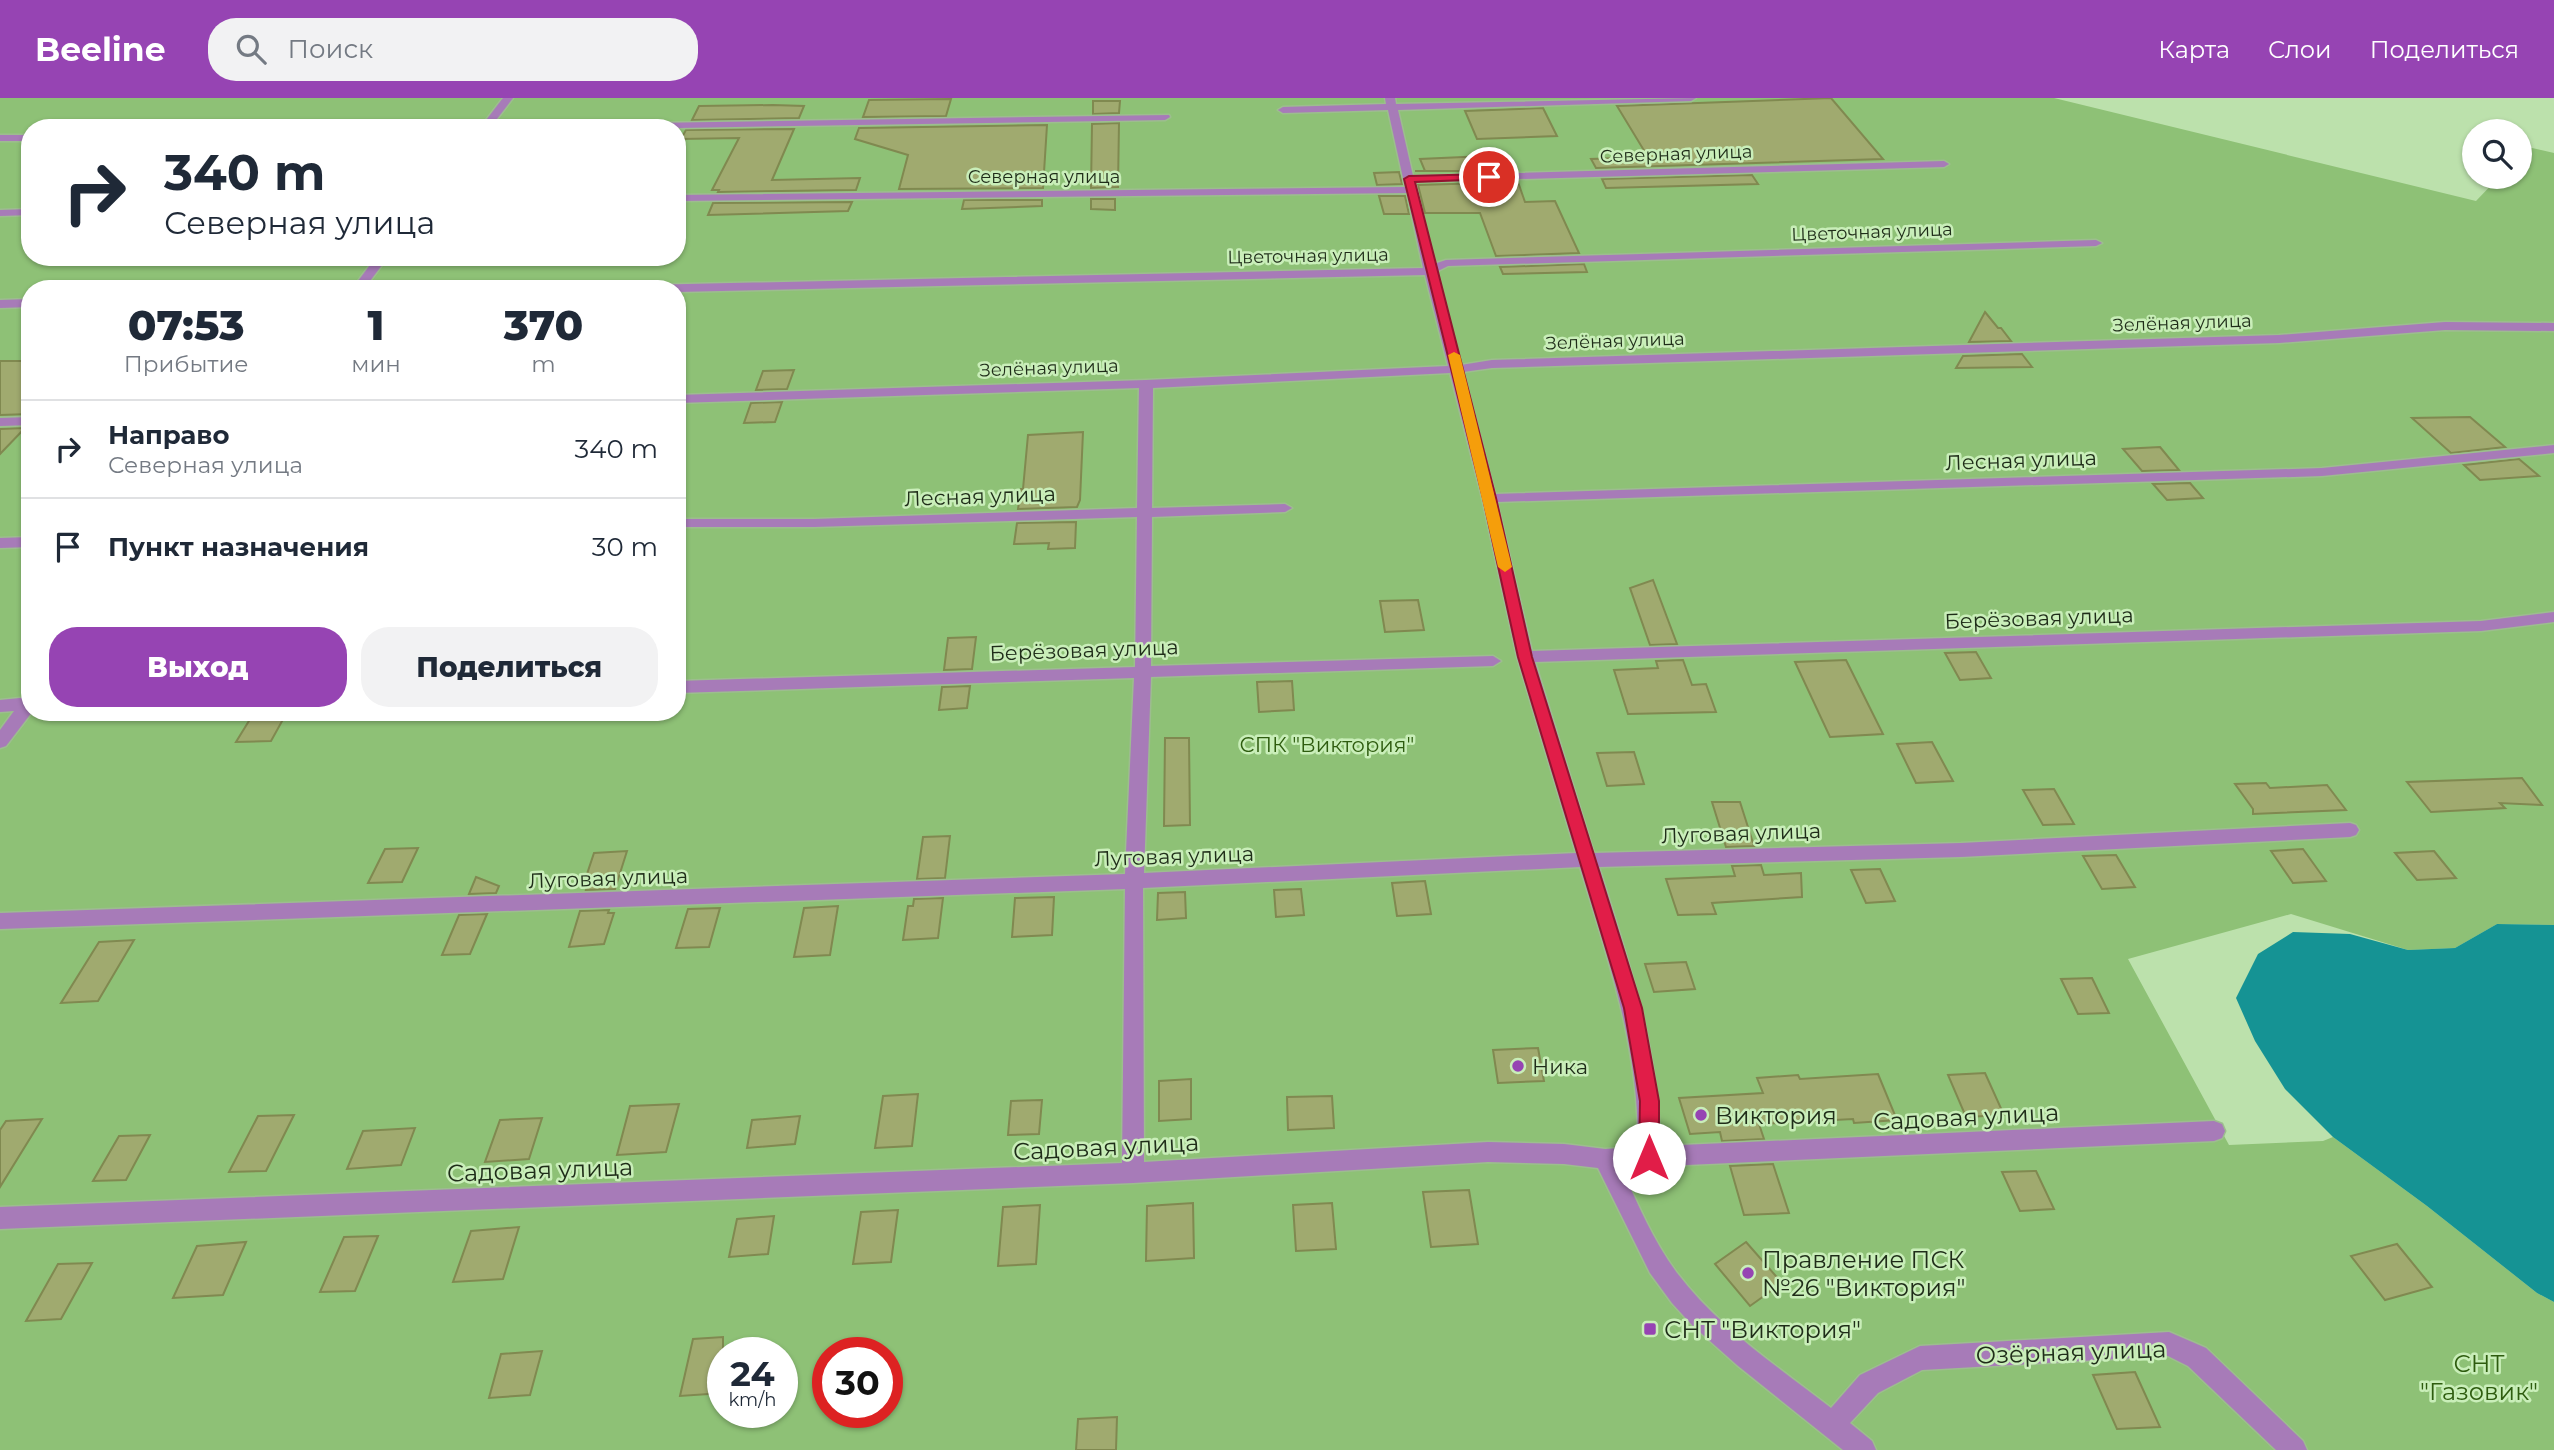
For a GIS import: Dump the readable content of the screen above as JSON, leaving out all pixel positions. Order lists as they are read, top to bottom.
{
  "streets": {
    "street": [
      "Северная улица",
      "Цветочная улица",
      "Зелёная улица",
      "Лесная улица",
      "Берёзовая улица",
      "Луговая улица",
      "Садовая улица",
      "Озёрная улица"
    ]
  },
  "parks": ["СПК \"Виктория\"", "СНТ \"Газовик\""],
  "places": {
    "other": ["Ника", "Виктория", "Правление ПСК №26 \"Виктория\""],
    "transit": ["СНТ \"Виктория\""]
  },
  "page": {
    "header": "Beeline",
    "search": "Поиск",
    "nav": ["Карта", "Слои", "Поделиться"],
    "turn": ["340 m", "Северная улица"],
    "eta": [
      "07:53",
      "Прибытие",
      "1",
      "мин",
      "370",
      "m"
    ],
    "list": [
      {
        "name": "Направо",
        "note": "Северная улица",
        "value": "340 m"
      },
      {
        "name": "Пункт назначения",
        "value": "30 m"
      }
    ],
    "buttons": ["Выход", "Поделиться"],
    "speed": "24 km/h",
    "limit": "30"
  }
}
